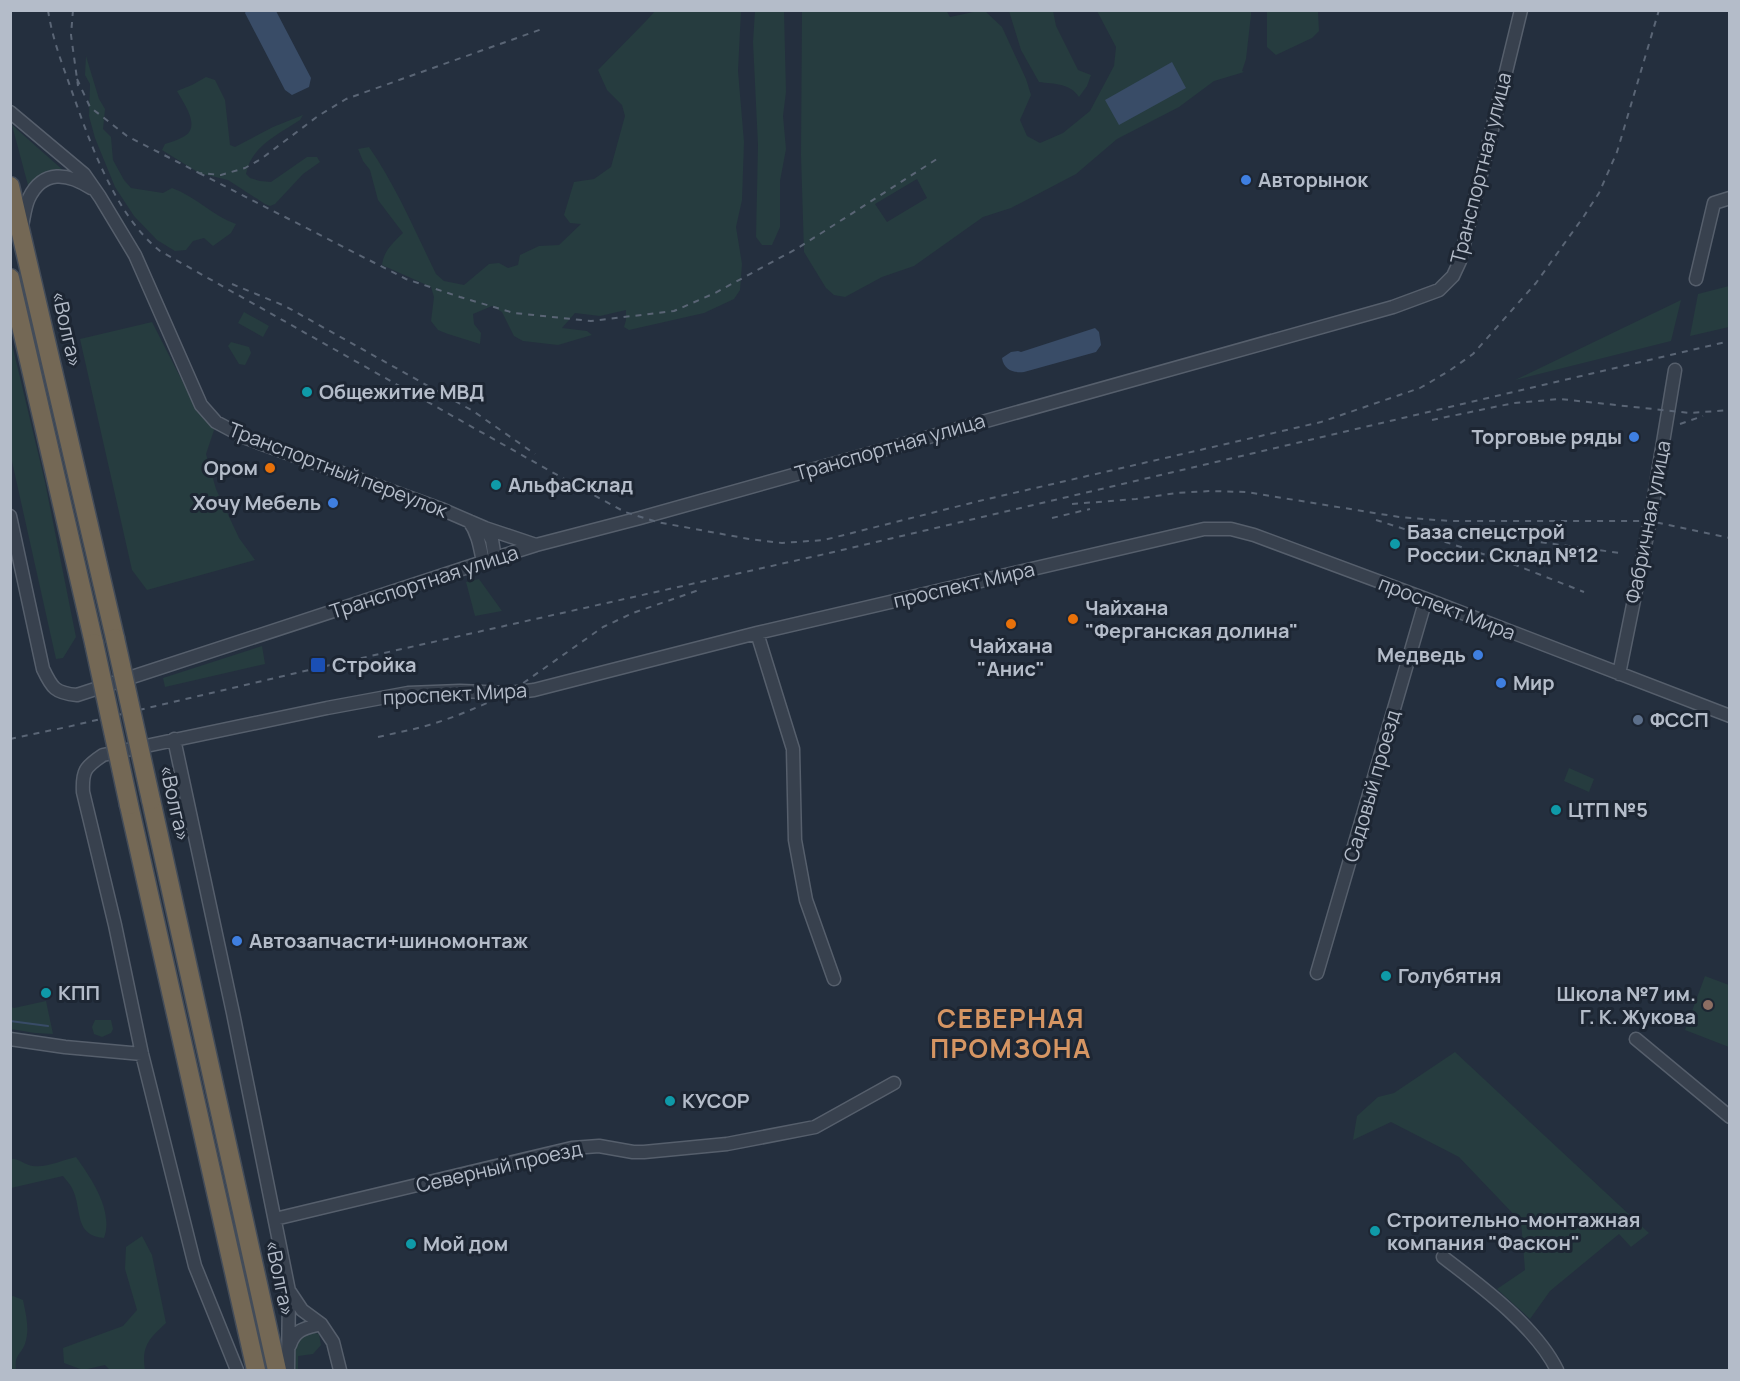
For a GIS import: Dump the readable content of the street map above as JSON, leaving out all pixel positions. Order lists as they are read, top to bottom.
{
  "streets": {
    "highway": ["«Волга»"],
    "street": [
      "Транспортная улица",
      "Транспортный переулок",
      "Фабричная улица",
      "проспект Мира",
      "Садовый проезд",
      "Северный проезд"
    ]
  },
  "crossings": [
    ["Транспортная улица", "Транспортный переулок"],
    ["Фабричная улица", "проспект Мира"],
    ["проспект Мира", "Садовый проезд"]
  ],
  "districts": ["СЕВЕРНАЯ ПРОМЗОНА"],
  "places": {
    "other": [
      "Авторынок",
      "Общежитие МВД",
      "Торговые ряды",
      "Ором",
      "АльфаСклад",
      "Хочу Мебель",
      "База спецстрой России. Склад №12",
      "Чайхана \"Ферганская долина\"",
      "Чайхана \"Анис\"",
      "Медведь",
      "Мир",
      "ФССП",
      "ЦТП №5",
      "Автозапчасти+шиномонтаж",
      "Голубятня",
      "КПП",
      "Школа №7 им. Г. К. Жукова",
      "КУСОР",
      "Строительно-монтажная компания \"Фаскон\"",
      "Мой дом"
    ],
    "transit": ["Стройка"]
  }
}
